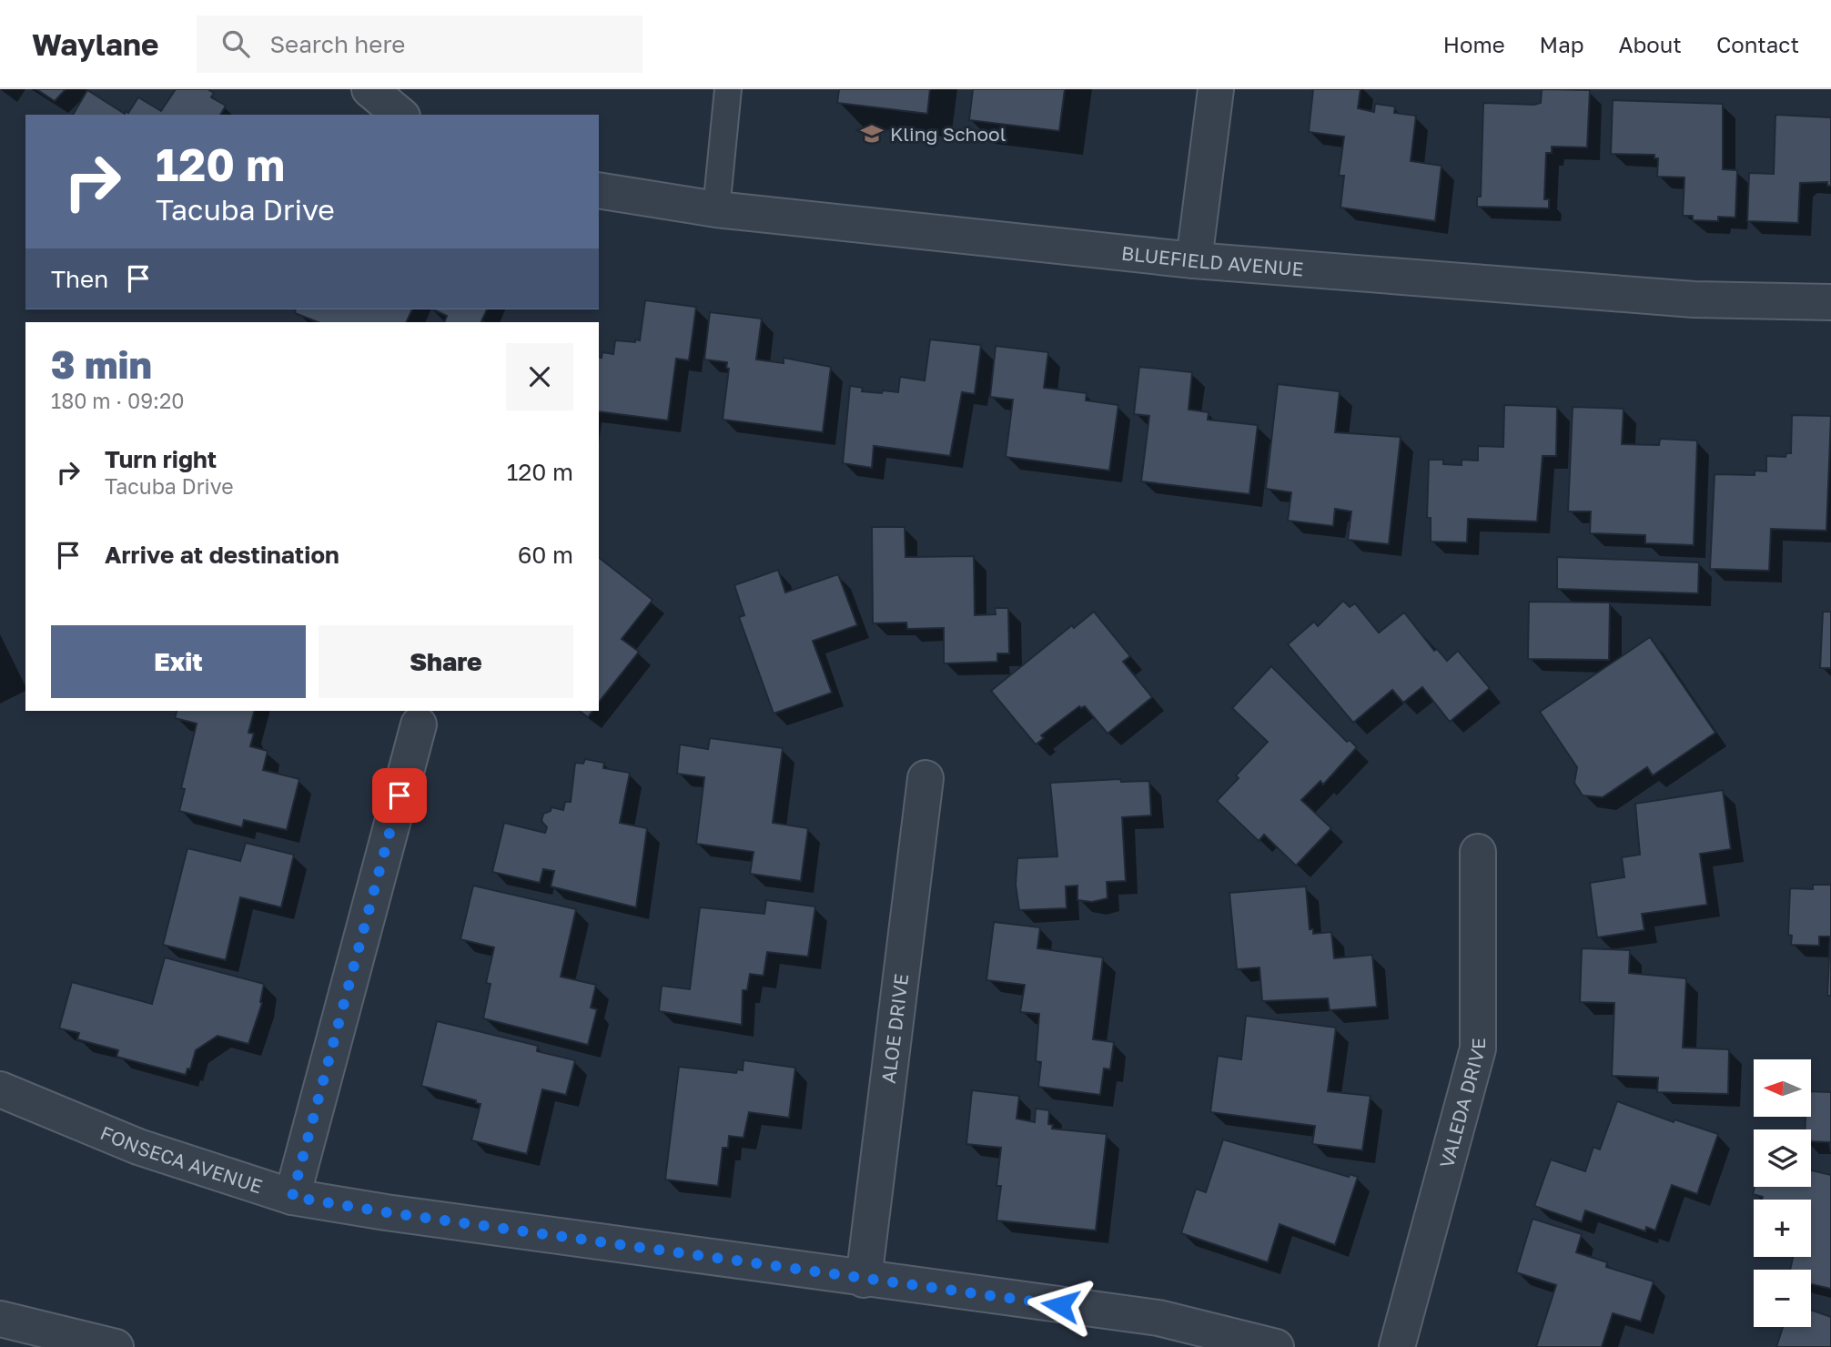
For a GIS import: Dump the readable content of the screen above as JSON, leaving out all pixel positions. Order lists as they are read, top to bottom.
{
  "streets": {
    "street": [
      "BLUEFIELD AVENUE",
      "ALOE DRIVE",
      "VALEDA DRIVE",
      "FONSECA AVENUE"
    ]
  },
  "crossings": [
    ["ALOE DRIVE", "FONSECA AVENUE"]
  ],
  "places": {
    "school or university": ["Kling School"]
  },
  "north": "left",
  "page": {
    "header": "Waylane",
    "search": "Search here",
    "nav": [
      "Home",
      "Map",
      "About",
      "Contact"
    ],
    "turn": ["120 m", "Tacuba Drive"],
    "then": "Then",
    "heading": ["3 min", "180 m · 09:20"],
    "list": [
      {
        "name": "Turn right",
        "note": "Tacuba Drive",
        "value": "120 m"
      },
      {
        "name": "Arrive at destination",
        "value": "60 m"
      }
    ],
    "buttons": ["Exit", "Share"],
    "map_buttons": ["+", "−"]
  }
}
